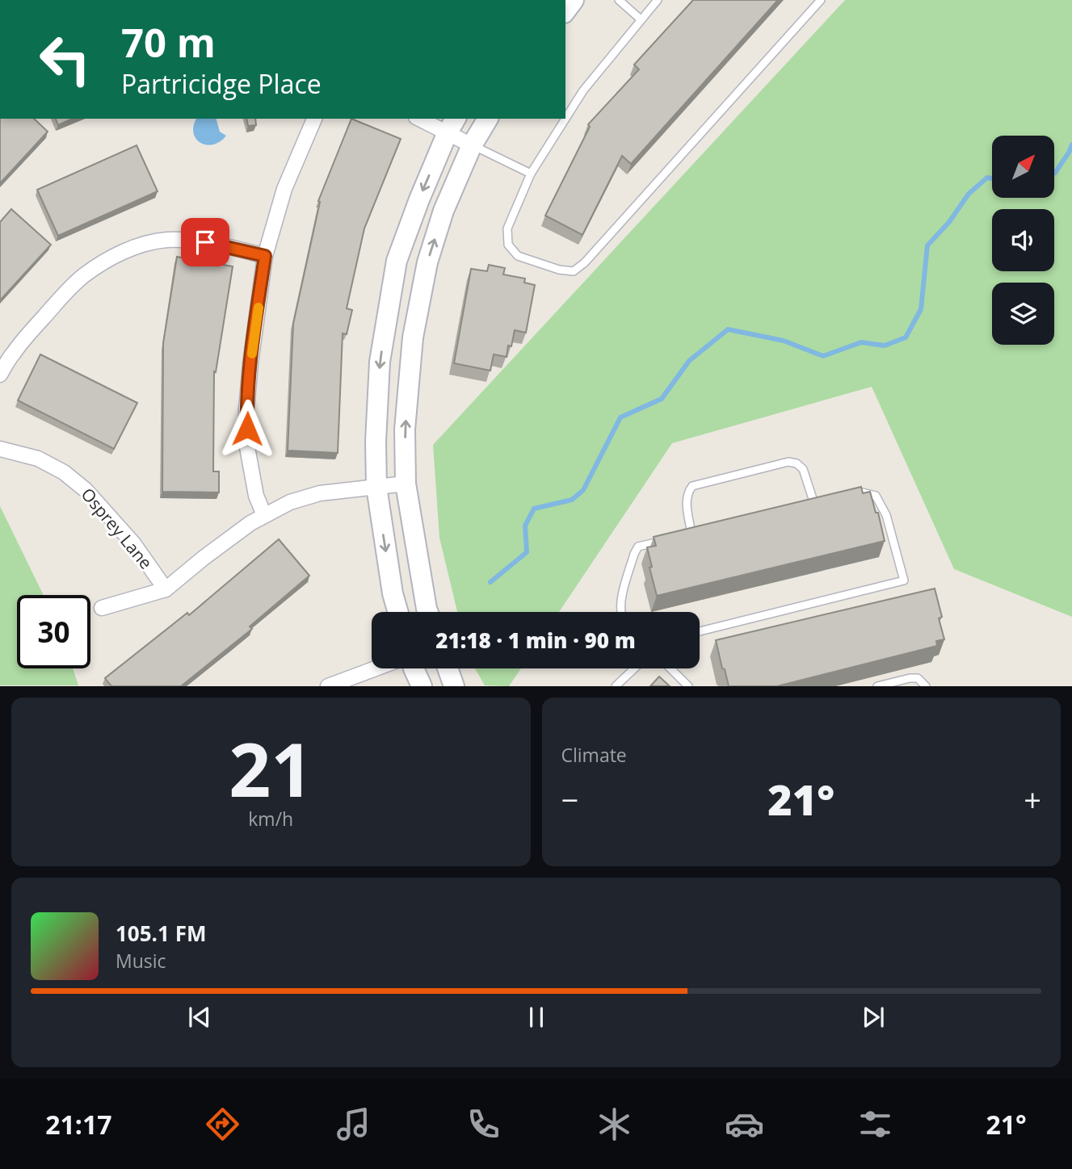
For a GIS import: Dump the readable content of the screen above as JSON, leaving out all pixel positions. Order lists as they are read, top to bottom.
{
  "streets": {
    "street": ["Osprey Lane"]
  },
  "north": "top right",
  "page": {
    "turn": ["70 m", "Partricidge Place"],
    "limit": "30",
    "trip": "21:18 · 1 min · 90 m",
    "tile": [
      ["21", "km/h"],
      "Climate"
    ],
    "heat": ["−", "21°", "+"],
    "song": ["105.1 FM", "Music"],
    "tabs": ["21:17", "21°"]
  }
}
